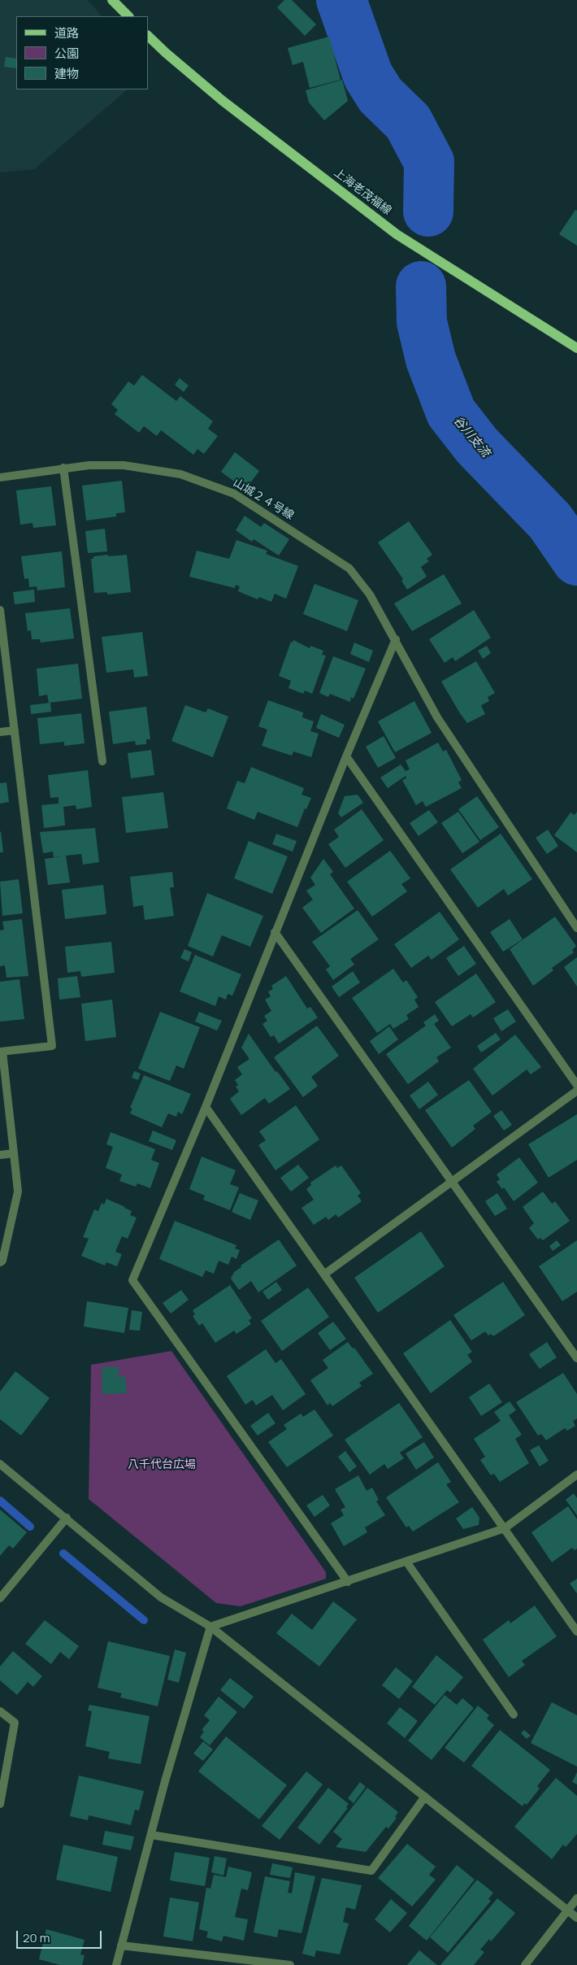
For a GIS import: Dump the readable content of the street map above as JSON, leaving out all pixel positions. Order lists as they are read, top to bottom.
{
  "streets": {
    "main road": ["上海老茂福線"],
    "street": ["山城２４号線"]
  },
  "water": ["谷川支流"],
  "parks": ["八千代台広場"],
  "legend": ["道路", "公園", "建物"],
  "scale_bar": "20 m"
}
